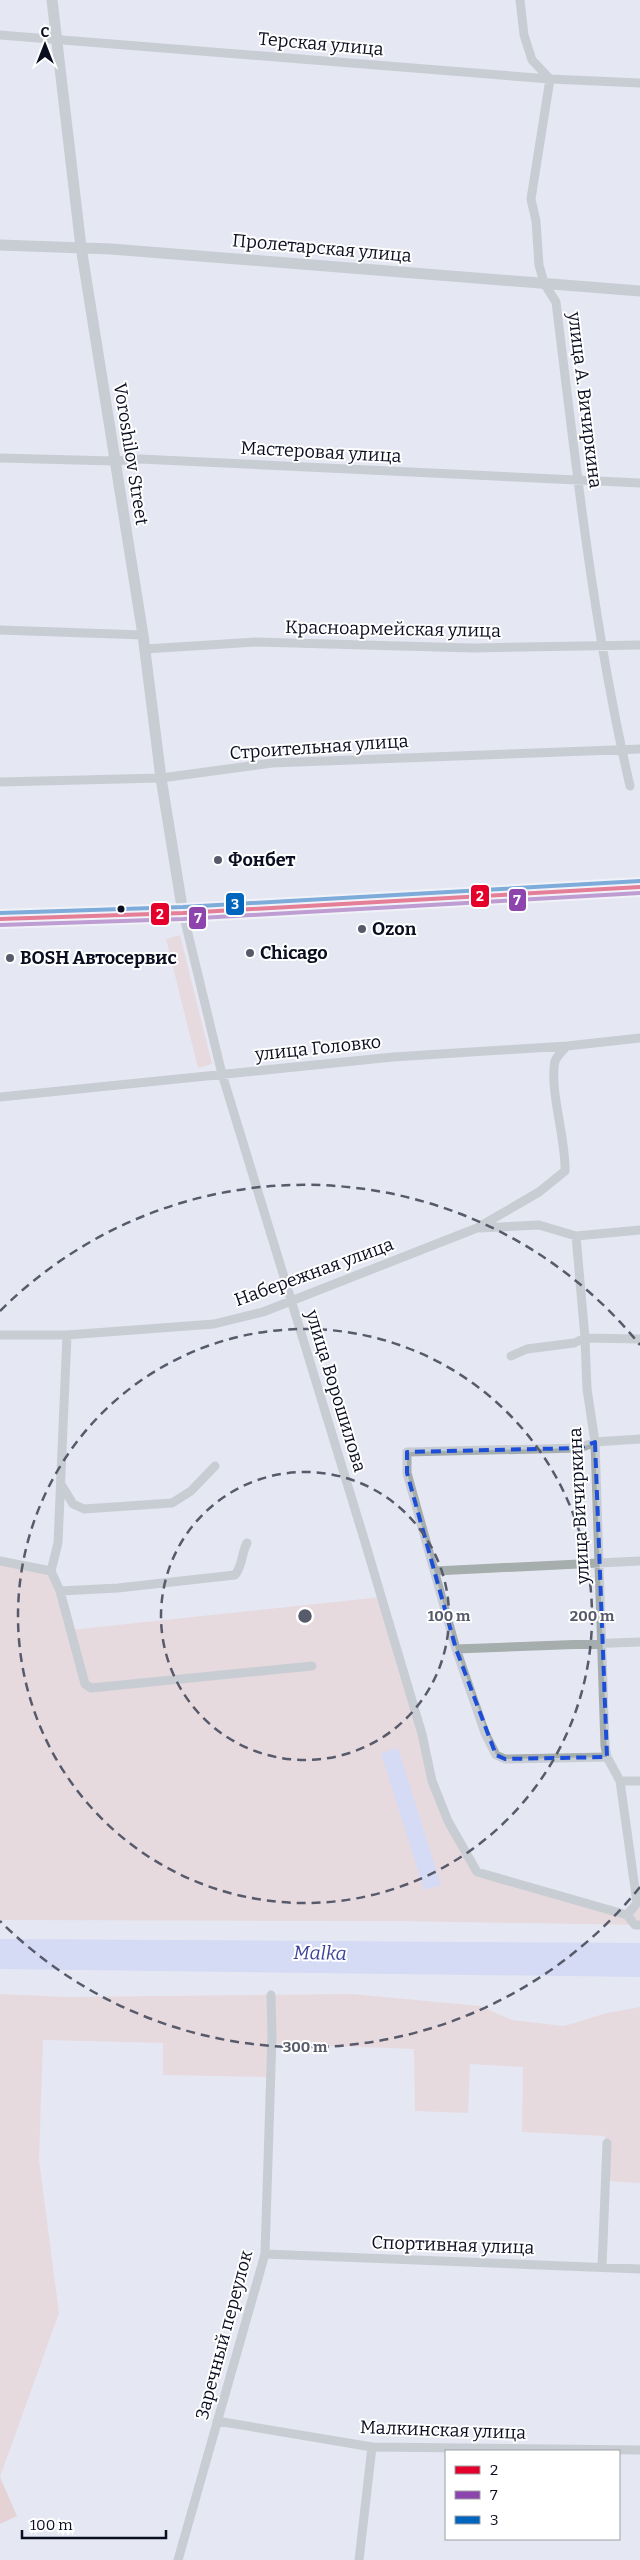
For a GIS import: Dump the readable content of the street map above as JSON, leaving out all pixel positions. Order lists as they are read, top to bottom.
{
  "streets": {
    "main road": ["Пролетарская улица", "Voroshilov Street"],
    "street": [
      "Терская улица",
      "улица А. Вичиркина",
      "Мастеровая улица",
      "Красноармейская улица",
      "Строительная улица",
      "улица Головко",
      "Набережная улица",
      "улица Ворошилова",
      "улица Вичиркина",
      "Спортивная улица",
      "Заречный переулок",
      "Малкинская улица"
    ]
  },
  "crossings": [
    ["Терская улица", "улица А. Вичиркина"],
    ["Терская улица", "Voroshilov Street"],
    ["Пролетарская улица", "улица А. Вичиркина"],
    ["Пролетарская улица", "Voroshilov Street"],
    ["улица А. Вичиркина", "Мастеровая улица"],
    ["улица А. Вичиркина", "Красноармейская улица"],
    ["улица А. Вичиркина", "Строительная улица"],
    ["Мастеровая улица", "Voroshilov Street"],
    ["Voroshilov Street", "Красноармейская улица"],
    ["Voroshilov Street", "Строительная улица"],
    ["Voroshilov Street", "улица Ворошилова"],
    ["улица Головко", "Набережная улица"],
    ["улица Головко", "улица Ворошилова"],
    ["Набережная улица", "улица Ворошилова"],
    ["Набережная улица", "улица Вичиркина"],
    ["улица Ворошилова", "улица Вичиркина"],
    ["Спортивная улица", "Заречный переулок"],
    ["Заречный переулок", "Малкинская улица"]
  ],
  "water": ["Malka"],
  "places": [
    "Фонбет",
    "Ozon",
    "Chicago",
    "BOSH Автосервис"
  ],
  "lines": ["transit line 3", "transit line 2", "transit line 7"],
  "legend": ["2", "7", "3"],
  "scale_bar": "100 m",
  "north": "top",
  "rings": ["100 m", "200 m", "300 m"]
}
